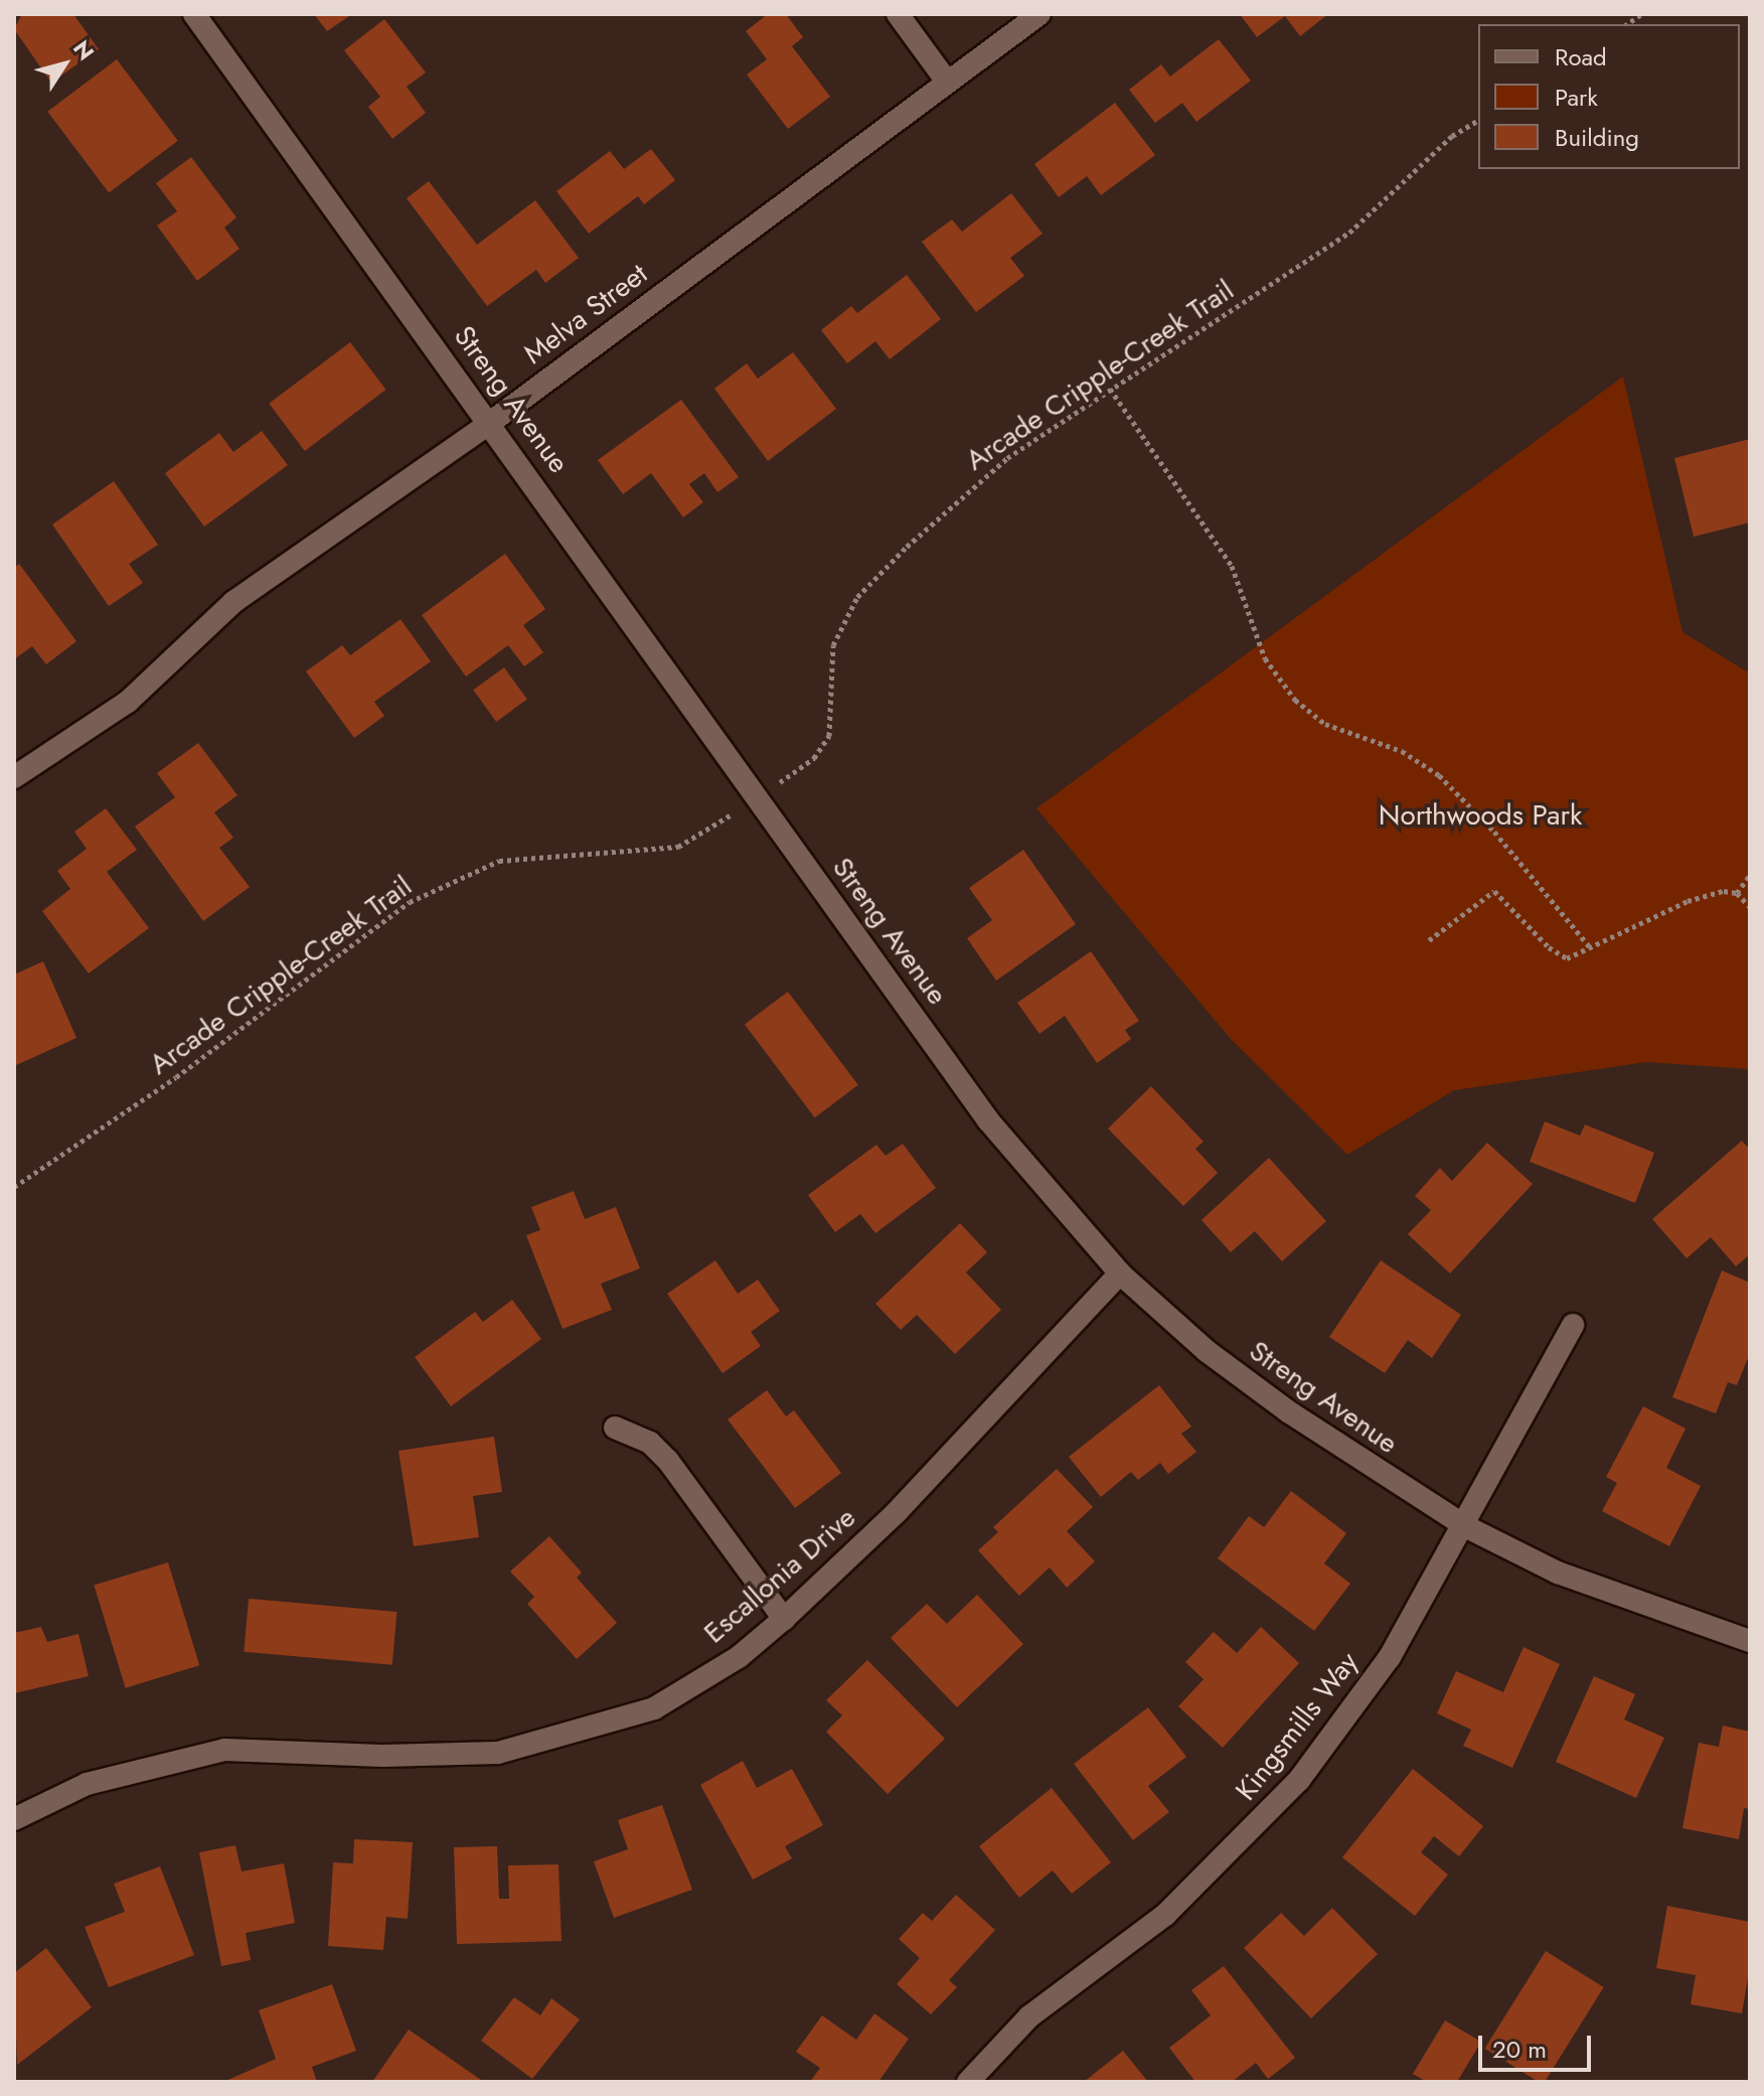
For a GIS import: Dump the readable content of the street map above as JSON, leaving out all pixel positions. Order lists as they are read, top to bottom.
{
  "streets": {
    "street": [
      "Melva Street",
      "Streng Avenue",
      "Escallonia Drive",
      "Kingsmills Way"
    ],
    "path": ["Arcade Cripple-Creek Trail"]
  },
  "crossings": [
    ["Melva Street", "Streng Avenue"],
    ["Arcade Cripple-Creek Trail", "Streng Avenue"],
    ["Streng Avenue", "Escallonia Drive"],
    ["Streng Avenue", "Kingsmills Way"]
  ],
  "parks": ["Northwoods Park"],
  "legend": ["Road", "Park", "Building"],
  "scale_bar": "20 m",
  "north": "top right"
}
